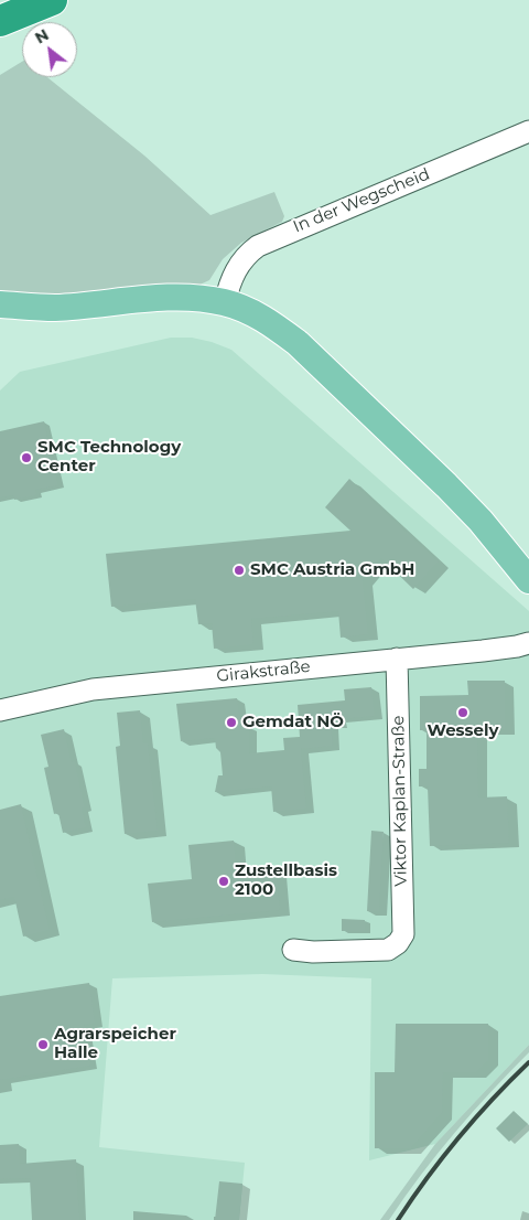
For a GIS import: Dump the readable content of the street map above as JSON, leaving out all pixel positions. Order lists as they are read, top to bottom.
{
  "streets": {
    "street": ["In der Wegscheid", "Girakstraße", "Viktor Kaplan-Straße"]
  },
  "crossings": [
    ["Girakstraße", "Viktor Kaplan-Straße"]
  ],
  "places": [
    "SMC Technology Center",
    "SMC Austria GmbH",
    "Wessely",
    "Gemdat NÖ",
    "Zustellbasis 2100",
    "Agrarspeicher Halle"
  ],
  "north": "top left"
}
